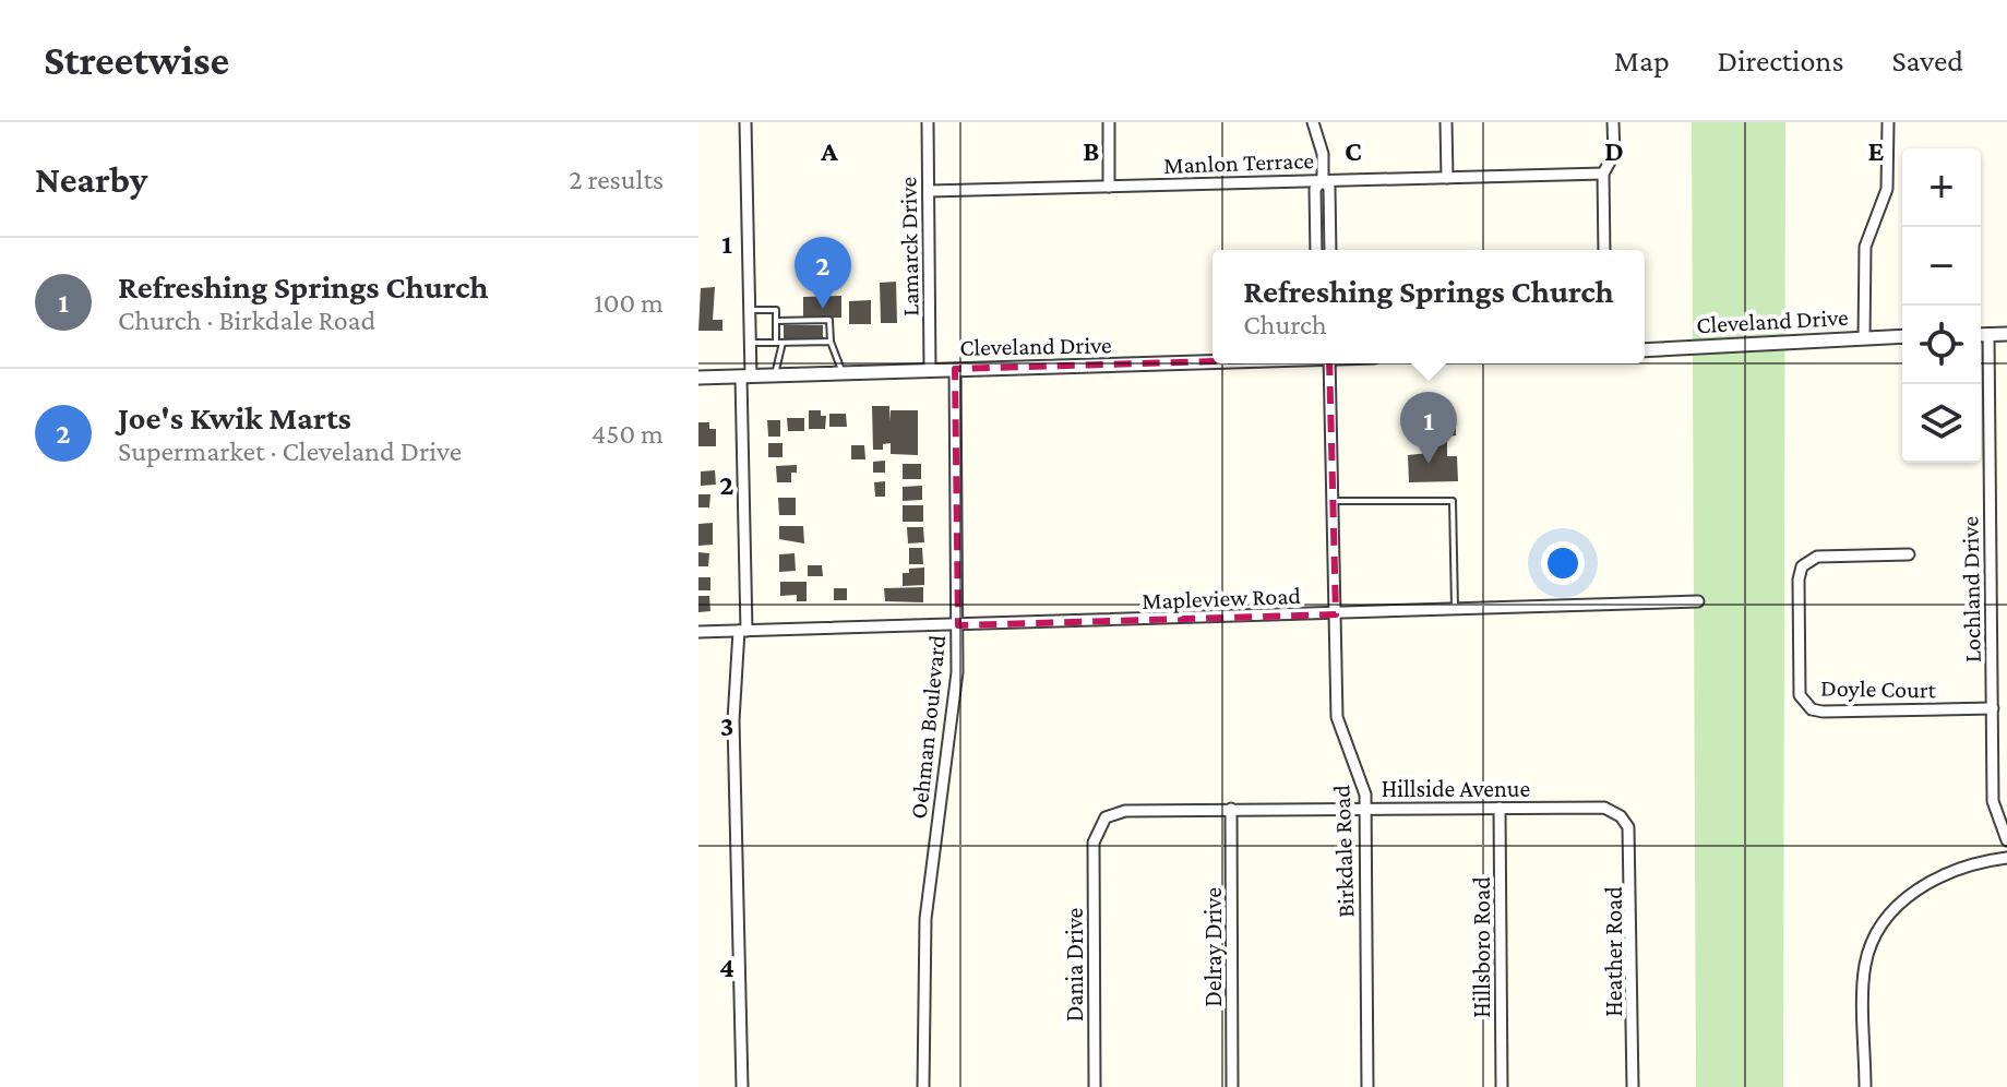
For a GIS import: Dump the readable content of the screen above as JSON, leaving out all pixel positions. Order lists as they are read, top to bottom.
{
  "streets": {
    "street": [
      "Manlon Terrace",
      "Lamarck Drive",
      "Cleveland Drive",
      "Lochland Drive",
      "Mapleview Road",
      "Doyle Court",
      "Oehman Boulevard",
      "Hillside Avenue",
      "Birkdale Road",
      "Delray Drive",
      "Hillsboro Road",
      "Heather Road",
      "Dania Drive"
    ]
  },
  "crossings": [
    ["Manlon Terrace", "Lamarck Drive"],
    ["Lamarck Drive", "Cleveland Drive"],
    ["Cleveland Drive", "Oehman Boulevard"],
    ["Lochland Drive", "Doyle Court"],
    ["Mapleview Road", "Oehman Boulevard"],
    ["Mapleview Road", "Birkdale Road"],
    ["Hillside Avenue", "Birkdale Road"],
    ["Hillside Avenue", "Delray Drive"],
    ["Hillside Avenue", "Hillsboro Road"],
    ["Hillside Avenue", "Heather Road"],
    ["Hillside Avenue", "Dania Drive"]
  ],
  "page": {
    "header": "Streetwise",
    "nav": ["Map", "Directions", "Saved"],
    "heading": ["Nearby", "2 results"],
    "map_buttons": ["+", "−"],
    "list": [
      {
        "mark": "1",
        "name": "Refreshing Springs Church",
        "note": "Church · Birkdale Road",
        "value": "100 m"
      },
      {
        "mark": "2",
        "name": "Joe's Kwik Marts",
        "note": "Supermarket · Cleveland Drive",
        "value": "450 m"
      }
    ],
    "pins": ["2", "1"],
    "popup": ["Refreshing Springs Church", "Church"]
  },
  "grid": {
    "columns": [
      "A",
      "B",
      "C",
      "D",
      "E"
    ],
    "rows": [
      "1",
      "2",
      "3",
      "4"
    ]
  }
}
